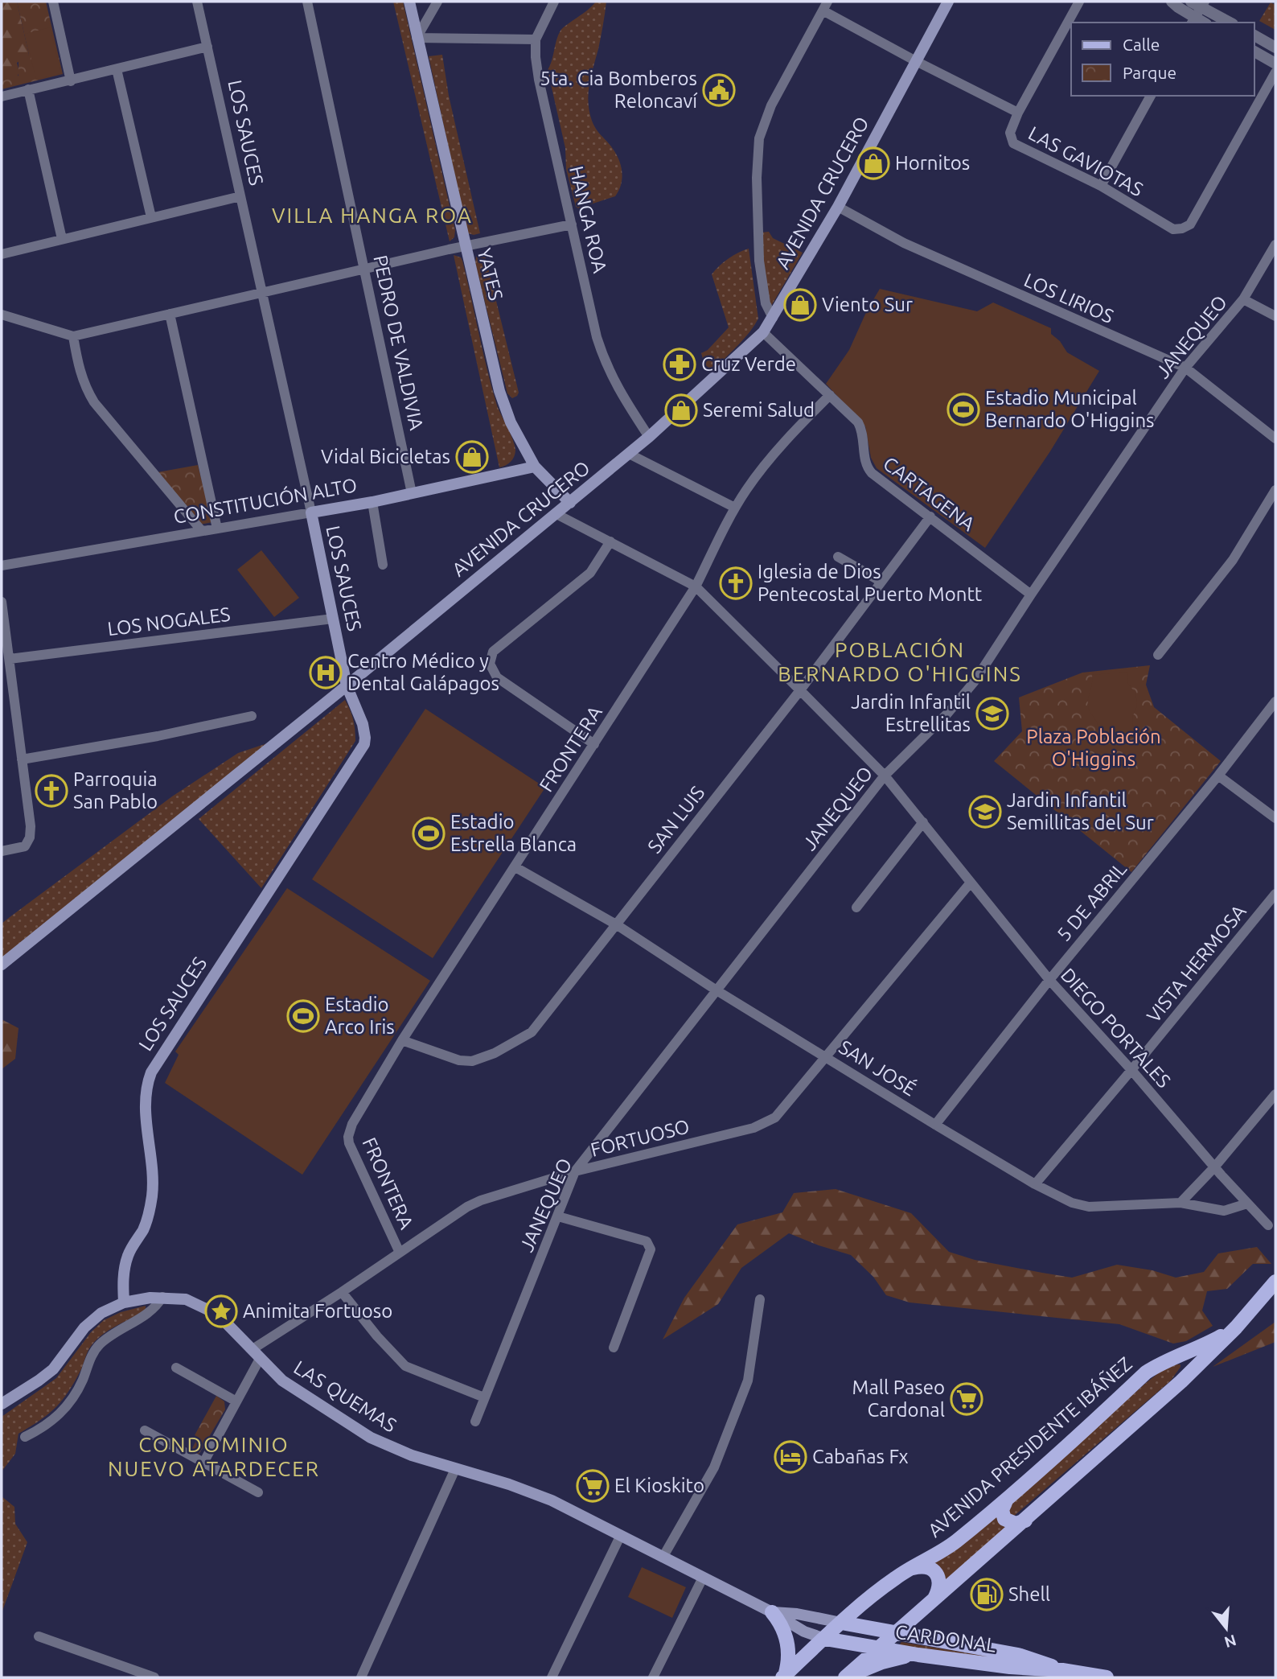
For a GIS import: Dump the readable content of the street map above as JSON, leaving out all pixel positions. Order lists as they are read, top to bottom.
{
  "streets": {
    "main road": [
      "LOS SAUCES",
      "AVENIDA CRUCERO",
      "YATES",
      "CONSTITUCIÓN ALTO",
      "LAS QUEMAS",
      "AVENIDA PRESIDENTE IBÁÑEZ",
      "CARDONAL"
    ],
    "street": [
      "LAS GAVIOTAS",
      "HANGA ROA",
      "LOS LIRIOS",
      "JANEQUEO",
      "PEDRO DE VALDIVIA",
      "CARTAGENA",
      "LOS NOGALES",
      "FRONTERA",
      "SAN LUIS",
      "5 DE ABRIL",
      "VISTA HERMOSA",
      "DIEGO PORTALES",
      "SAN JOSÉ",
      "FORTUOSO"
    ]
  },
  "crossings": [
    ["LOS SAUCES", "AVENIDA CRUCERO"],
    ["LOS SAUCES", "CONSTITUCIÓN ALTO"],
    ["LOS SAUCES", "LOS NOGALES"],
    ["LOS SAUCES", "LAS QUEMAS"],
    ["LAS GAVIOTAS", "AVENIDA CRUCERO"],
    ["AVENIDA CRUCERO", "HANGA ROA"],
    ["AVENIDA CRUCERO", "YATES"],
    ["AVENIDA CRUCERO", "LOS LIRIOS"],
    ["AVENIDA CRUCERO", "CARTAGENA"],
    ["AVENIDA CRUCERO", "DIEGO PORTALES"],
    ["YATES", "CONSTITUCIÓN ALTO"],
    ["LOS LIRIOS", "JANEQUEO"],
    ["JANEQUEO", "CARTAGENA"],
    ["JANEQUEO", "DIEGO PORTALES"],
    ["JANEQUEO", "SAN JOSÉ"],
    ["JANEQUEO", "FORTUOSO"],
    ["PEDRO DE VALDIVIA", "CONSTITUCIÓN ALTO"],
    ["CARTAGENA", "FRONTERA"],
    ["CARTAGENA", "SAN LUIS"],
    ["FRONTERA", "SAN LUIS"],
    ["FRONTERA", "DIEGO PORTALES"],
    ["FRONTERA", "SAN JOSÉ"],
    ["FRONTERA", "FORTUOSO"],
    ["SAN LUIS", "DIEGO PORTALES"],
    ["SAN LUIS", "SAN JOSÉ"],
    ["5 DE ABRIL", "DIEGO PORTALES"],
    ["5 DE ABRIL", "SAN JOSÉ"],
    ["VISTA HERMOSA", "DIEGO PORTALES"],
    ["VISTA HERMOSA", "SAN JOSÉ"],
    ["DIEGO PORTALES", "SAN JOSÉ"],
    ["DIEGO PORTALES", "FORTUOSO"],
    ["SAN JOSÉ", "FORTUOSO"],
    ["FORTUOSO", "LAS QUEMAS"],
    ["LAS QUEMAS", "AVENIDA PRESIDENTE IBÁÑEZ"],
    ["LAS QUEMAS", "CARDONAL"],
    ["AVENIDA PRESIDENTE IBÁÑEZ", "CARDONAL"]
  ],
  "districts": ["VILLA HANGA ROA", "POBLACIÓN BERNARDO O'HIGGINS", "CONDOMINIO NUEVO ATARDECER"],
  "parks": ["Plaza Población O'Higgins"],
  "places": {
    "public building": ["5ta. Cia Bomberos Reloncaví"],
    "shop": [
      "Hornitos",
      "Viento Sur",
      "Seremi Salud",
      "Vidal Bicicletas"
    ],
    "pharmacy": ["Cruz Verde"],
    "sports": ["Estadio Municipal Bernardo O'Higgins", "Estadio Estrella Blanca", "Estadio Arco Iris"],
    "church": ["Iglesia de Dios Pentecostal Puerto Montt", "Parroquia San Pablo"],
    "hospital": ["Centro Médico y Dental Galápagos"],
    "school or university": ["Jardin Infantil Estrellitas", "Jardin Infantil Semillitas del Sur"],
    "place": ["Animita Fortuoso"],
    "supermarket": ["Mall Paseo Cardonal", "El Kioskito"],
    "hotel": ["Cabañas Fx"],
    "fuel station": ["Shell"]
  },
  "legend": ["Calle", "Parque"],
  "north": "bottom"
}
